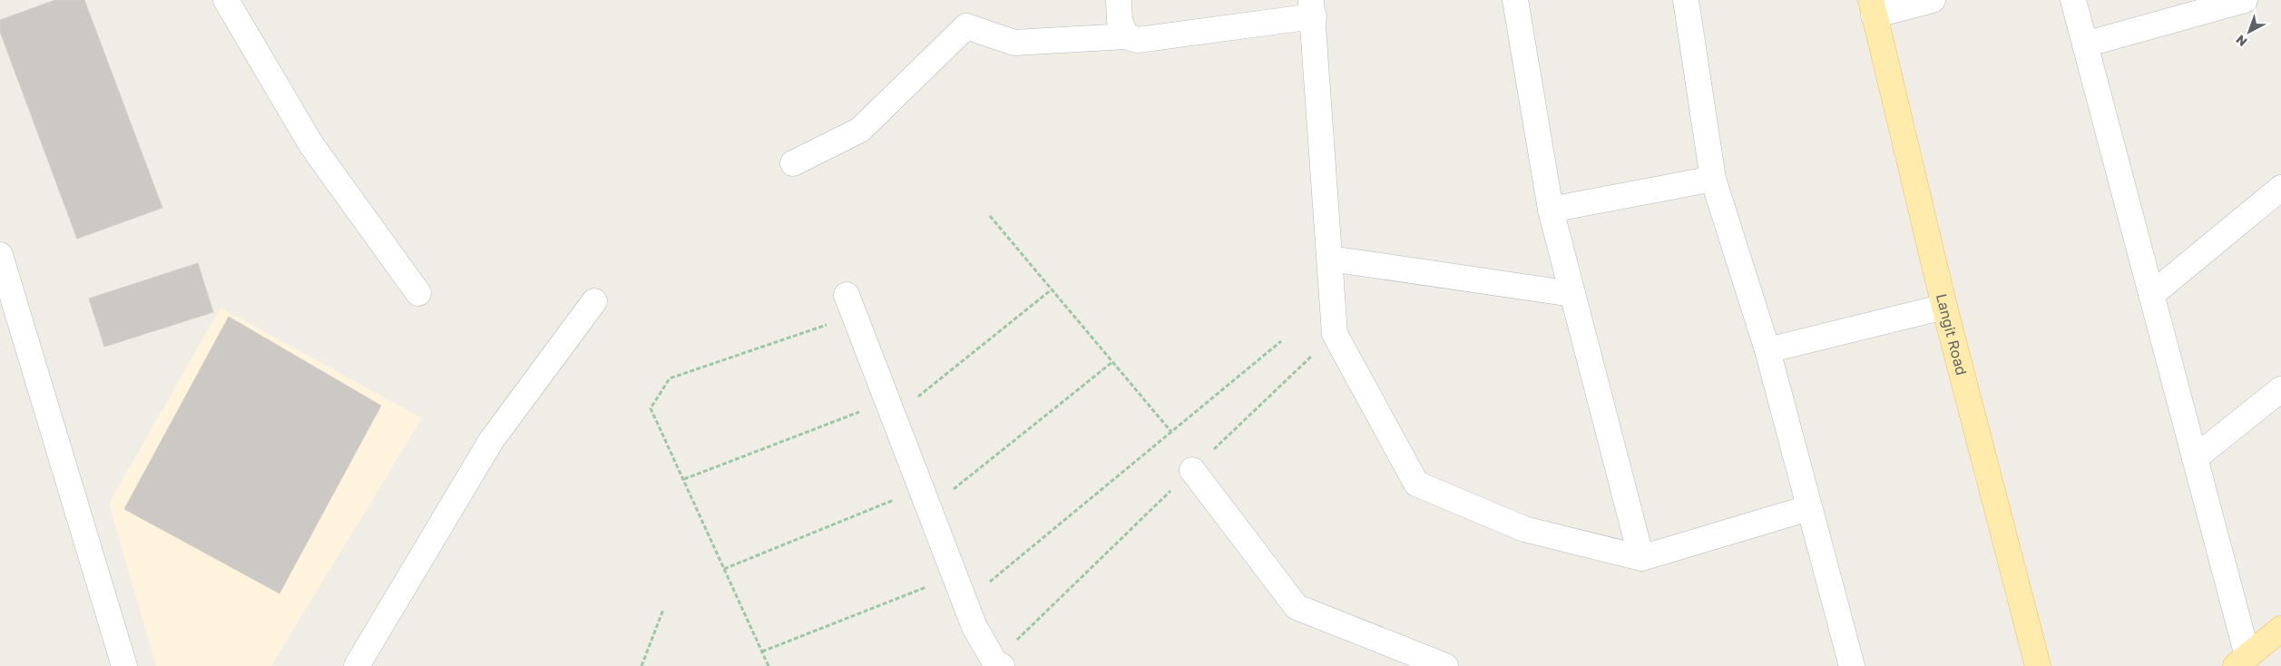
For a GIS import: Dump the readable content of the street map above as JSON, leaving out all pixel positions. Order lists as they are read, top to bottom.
{
  "streets": {
    "main road": ["Langit Road"]
  },
  "north": "bottom left"
}
